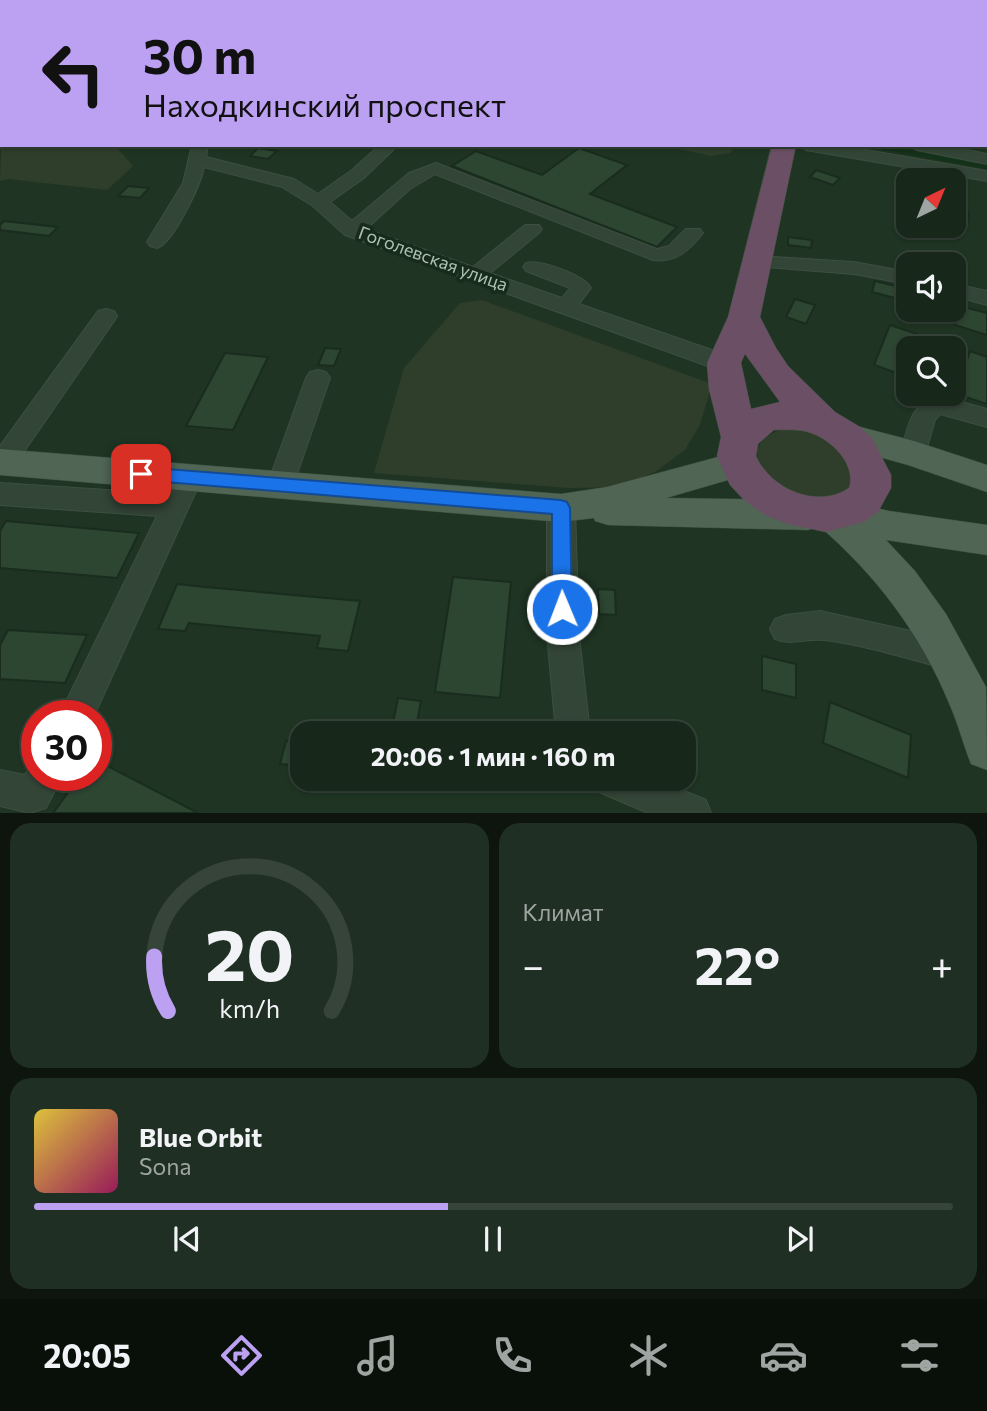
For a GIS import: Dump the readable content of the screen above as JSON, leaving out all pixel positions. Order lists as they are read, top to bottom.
{
  "streets": {
    "street": ["Гоголевская улица"]
  },
  "north": "top right",
  "page": {
    "turn": ["30 m", "Находкинский проспект"],
    "limit": "30",
    "trip": "20:06 · 1 мин · 160 m",
    "tile": "Климат",
    "heat": ["−", "22°", "+"],
    "song": ["Blue Orbit", "Sona"],
    "tabs": "20:05",
    "gauge": ["20", "km/h"]
  }
}
